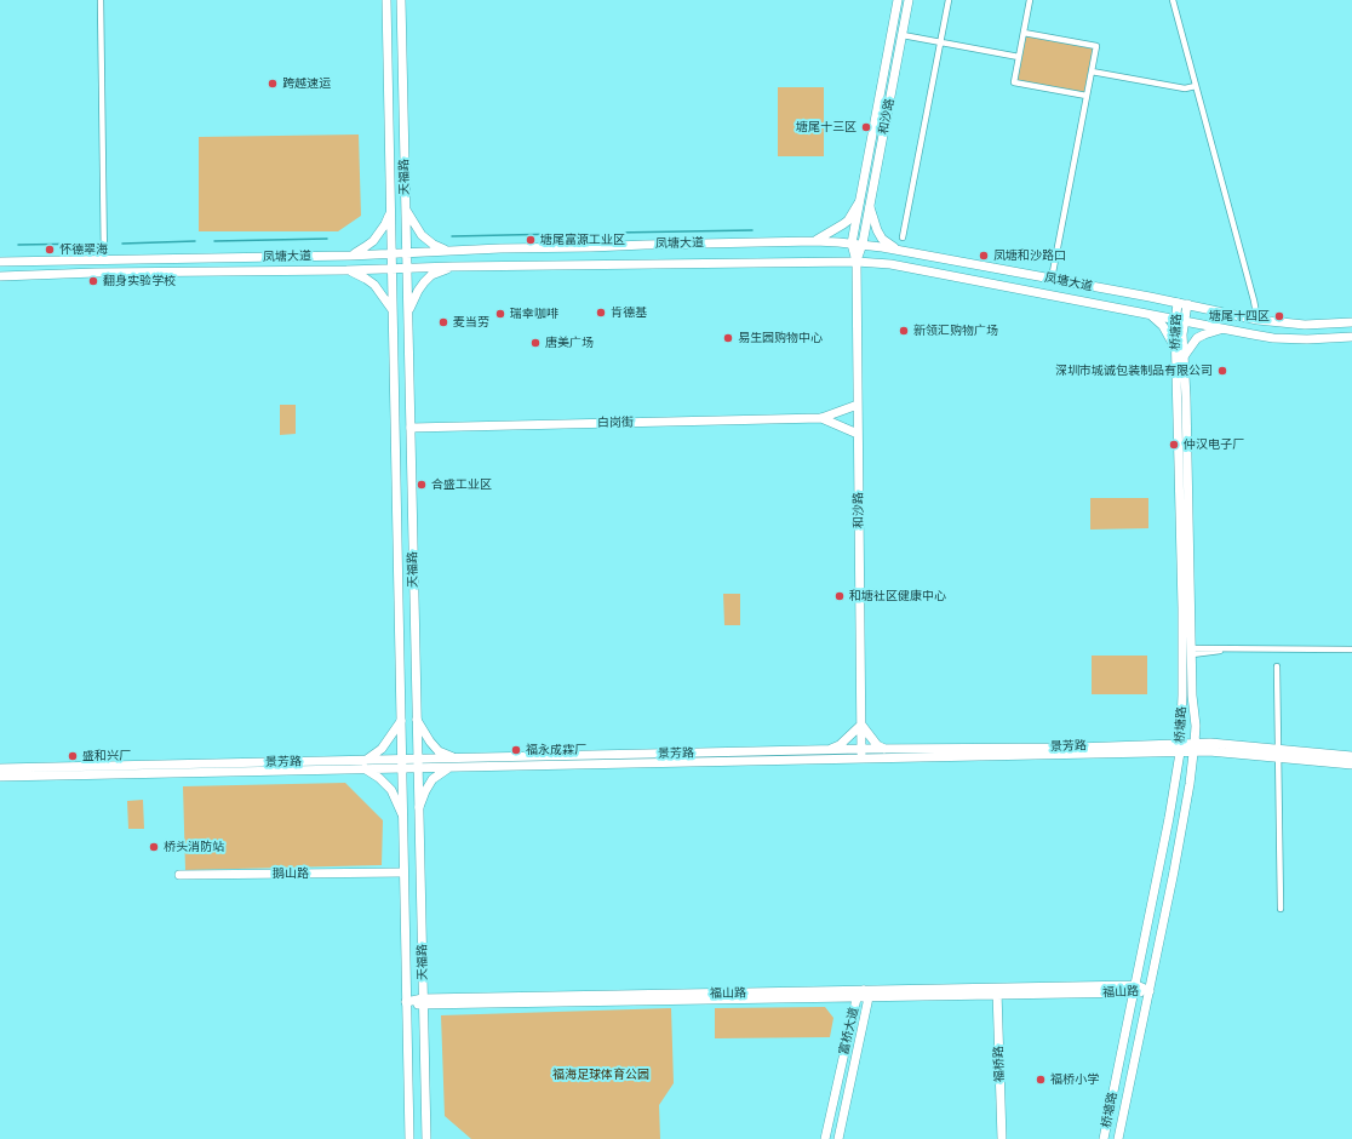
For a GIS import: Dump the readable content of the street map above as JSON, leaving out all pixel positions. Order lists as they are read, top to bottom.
{
  "streets": {
    "street": [
      "和沙路",
      "天福路",
      "凤塘大道",
      "桥塘路",
      "白岗街",
      "景芳路",
      "鹅山路",
      "福山路",
      "富桥大道",
      "福桥路"
    ]
  },
  "crossings": [
    ["和沙路", "凤塘大道"],
    ["和沙路", "景芳路"],
    ["天福路", "凤塘大道"],
    ["天福路", "白岗街"],
    ["天福路", "景芳路"],
    ["天福路", "鹅山路"],
    ["天福路", "福山路"],
    ["凤塘大道", "桥塘路"],
    ["桥塘路", "景芳路"],
    ["桥塘路", "福山路"],
    ["福山路", "富桥大道"],
    ["福山路", "福桥路"]
  ],
  "parks": ["福海足球体育公园"],
  "places": [
    "跨越速运",
    "塘尾十三区",
    "塘尾富源工业区",
    "怀德翠海",
    "凤塘和沙路口",
    "翻身实验学校",
    "肯德基",
    "瑞幸咖啡",
    "塘尾十四区",
    "麦当劳",
    "新领汇购物广场",
    "易生园购物中心",
    "唐美广场",
    "深圳市城诚包装制品有限公司",
    "仲汉电子厂",
    "合盛工业区",
    "和塘社区健康中心",
    "福永成霖厂",
    "盛和兴厂",
    "桥头消防站",
    "福桥小学"
  ]
}
